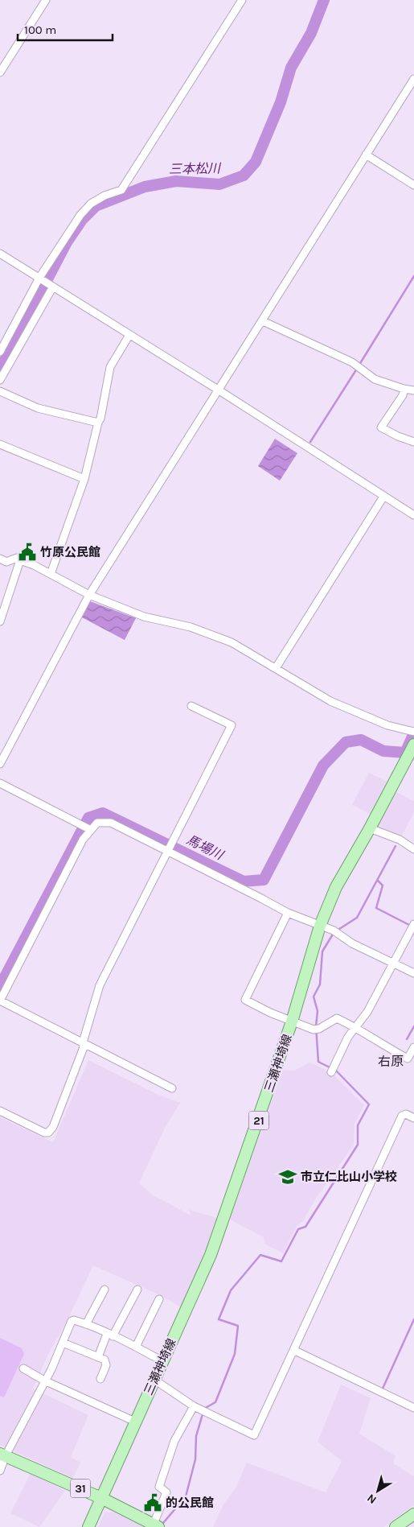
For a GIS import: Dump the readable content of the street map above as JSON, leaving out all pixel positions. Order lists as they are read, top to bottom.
{
  "streets": {
    "main road": ["三瀬神埼線", "21", "31"]
  },
  "crossings": [
    ["三瀬神埼線", "21"],
    ["三瀬神埼線", "31"],
    ["21", "31"]
  ],
  "districts": ["右原"],
  "water": ["三本松川", "馬場川"],
  "places": {
    "public building": ["竹原公民館", "的公民館"],
    "school or university": ["市立仁比山小学校"]
  },
  "scale_bar": "100 m",
  "north": "bottom left"
}
